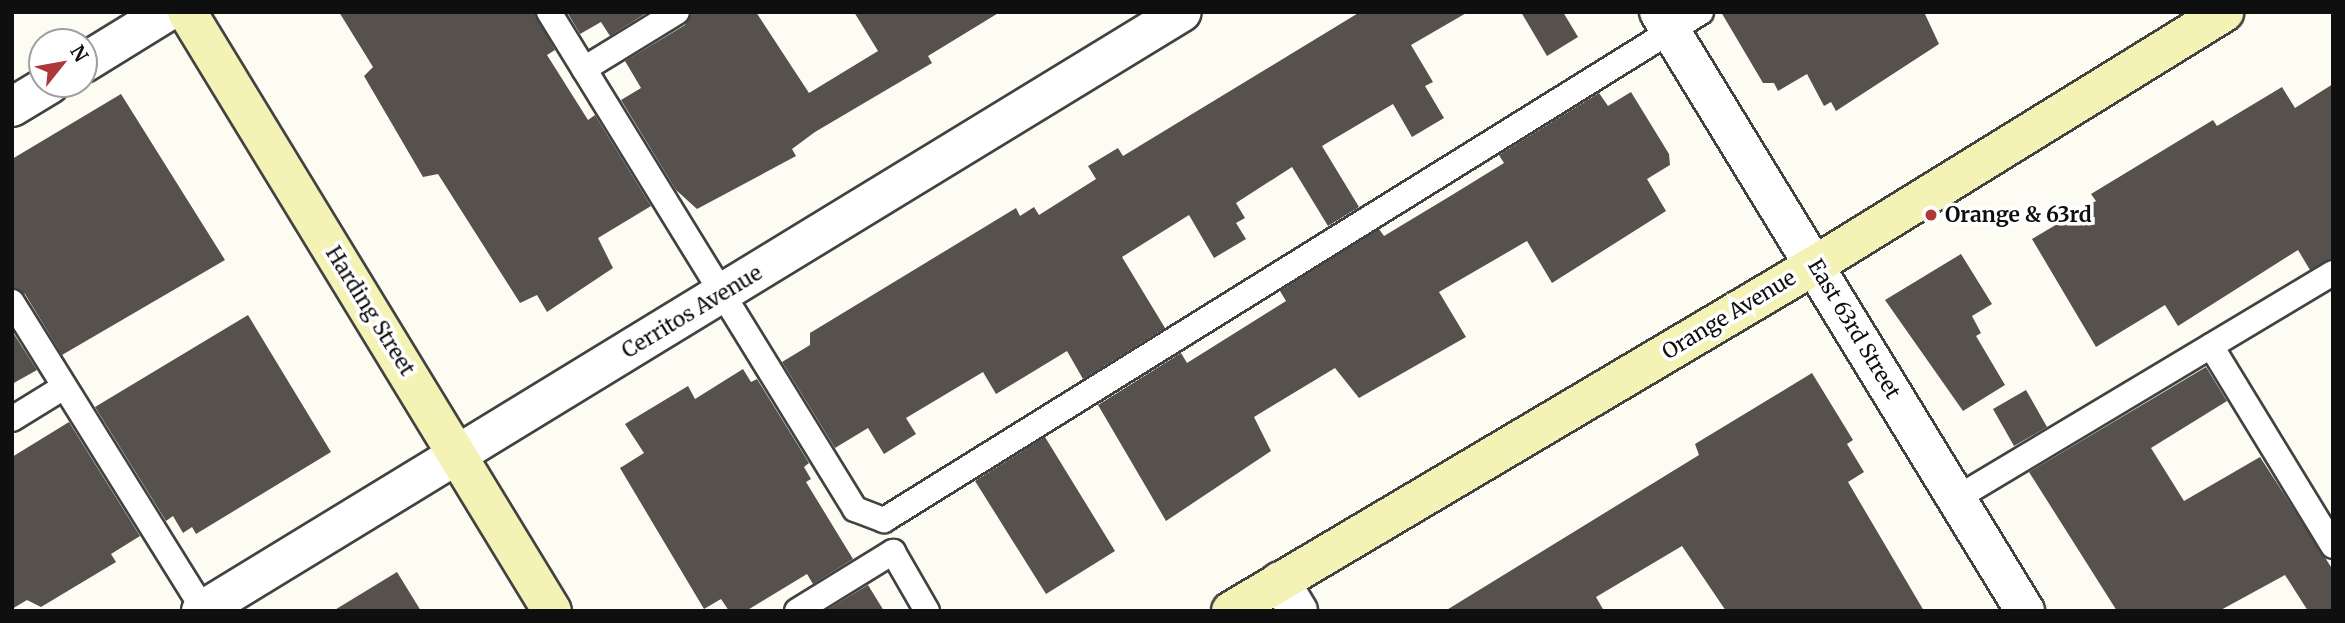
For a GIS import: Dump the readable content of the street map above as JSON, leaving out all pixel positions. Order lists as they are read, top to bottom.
{
  "streets": {
    "street": [
      "Harding Street",
      "Cerritos Avenue",
      "Orange Avenue",
      "East 63rd Street"
    ]
  },
  "crossings": [
    ["Harding Street", "Cerritos Avenue"],
    ["Orange Avenue", "East 63rd Street"]
  ],
  "places": ["Orange & 63rd"],
  "north": "top right"
}
